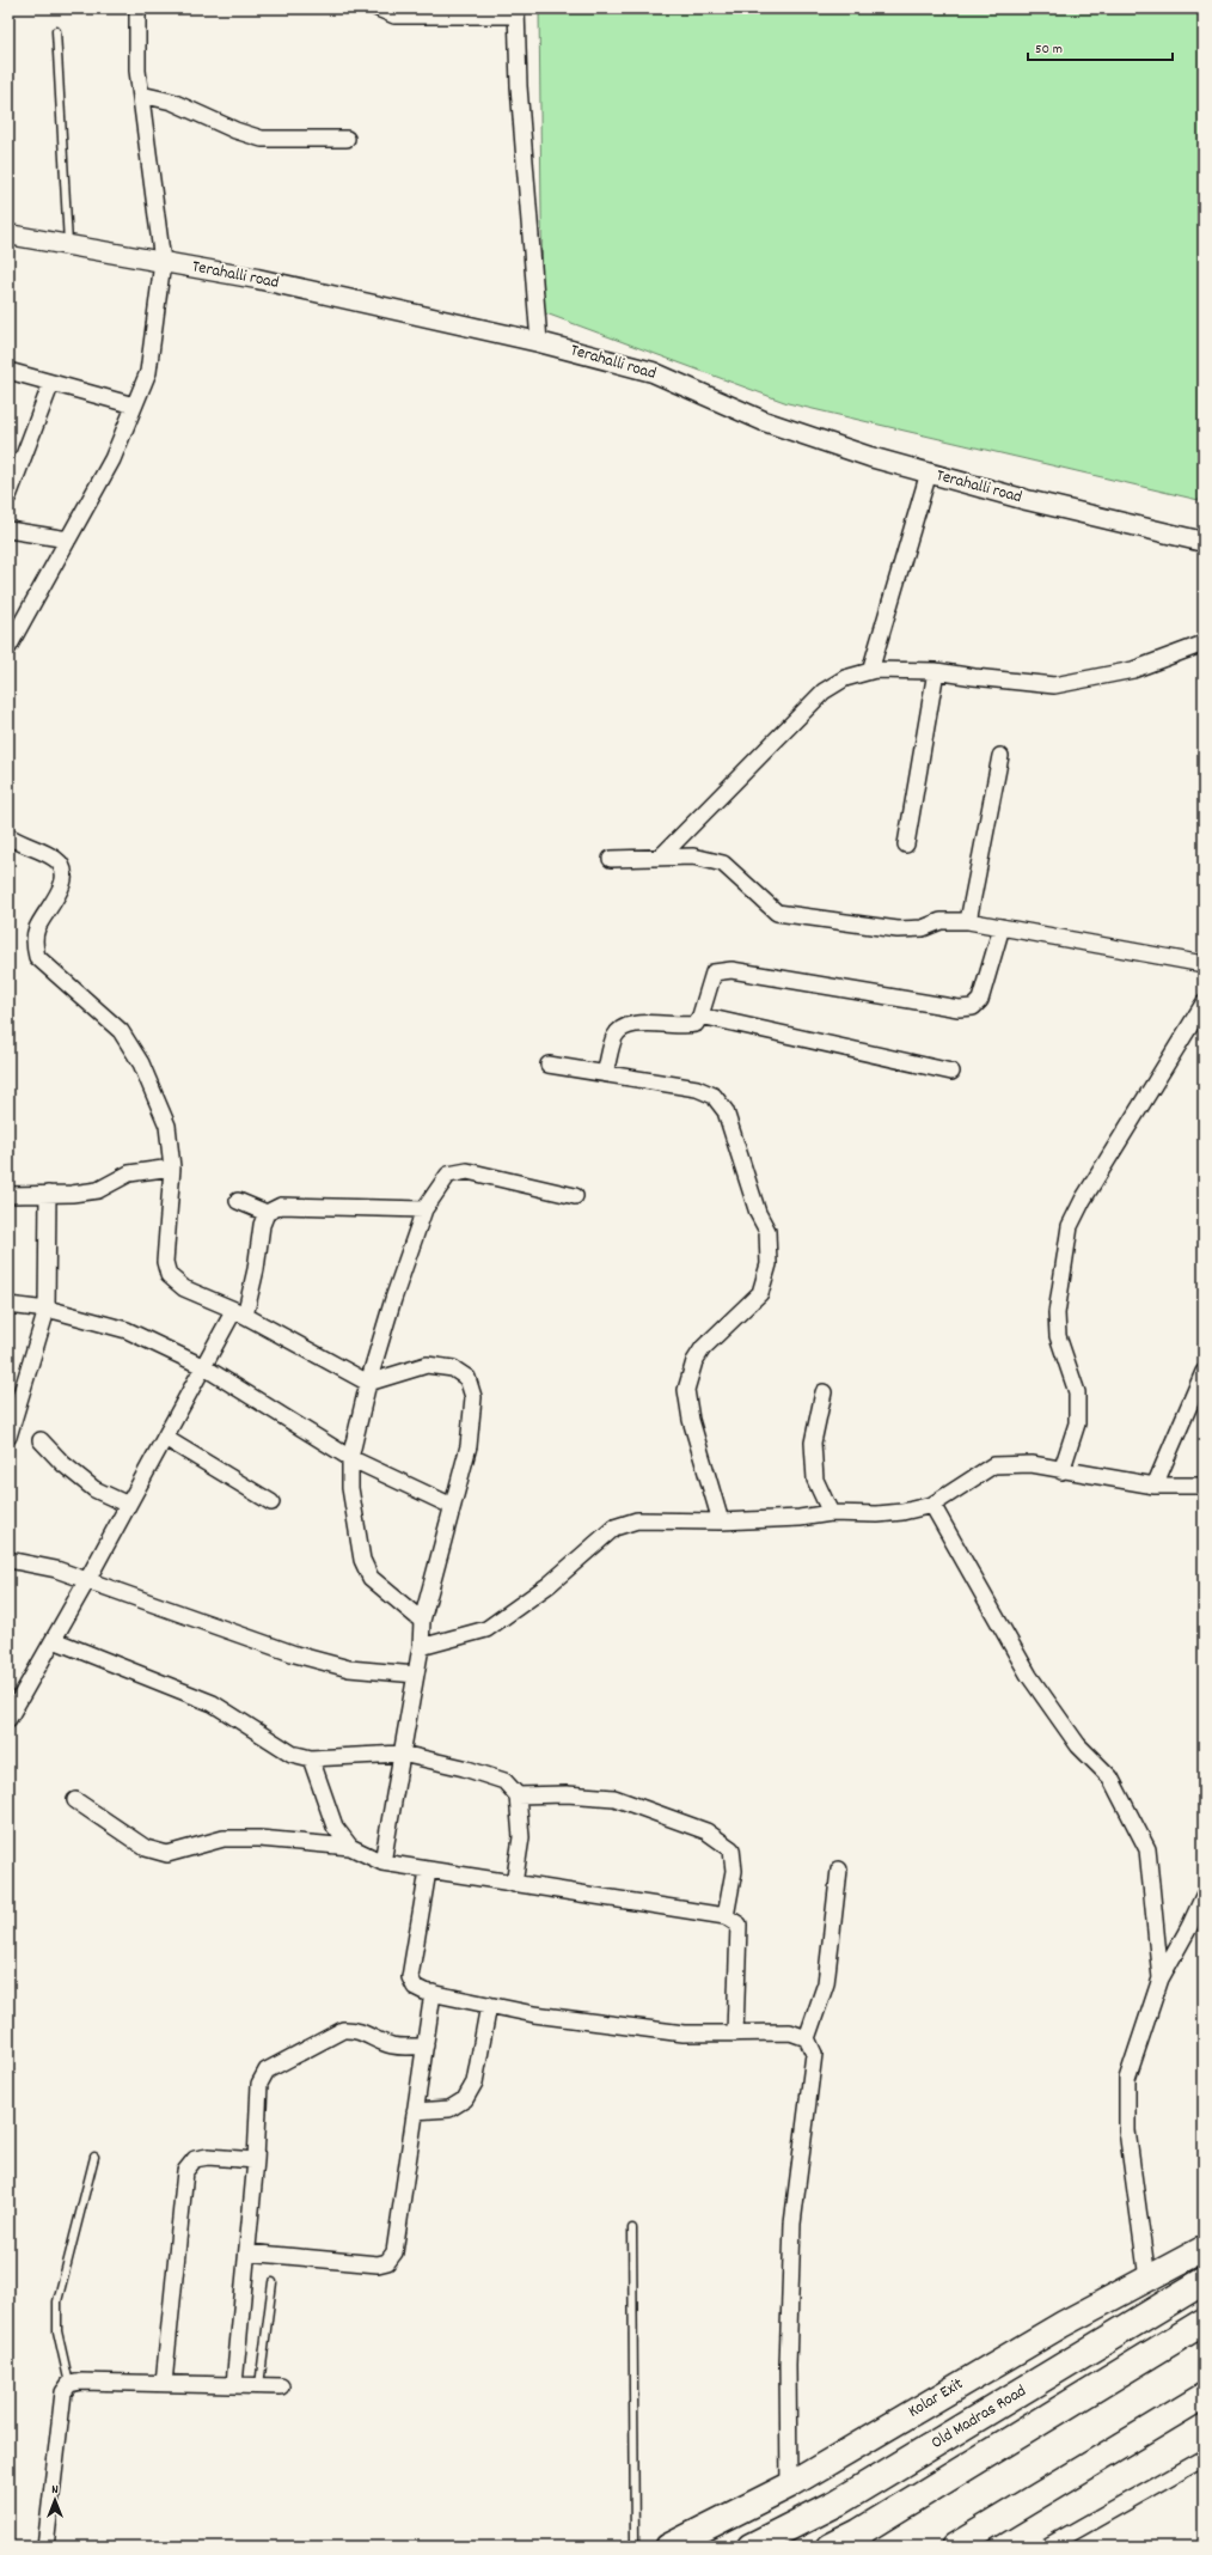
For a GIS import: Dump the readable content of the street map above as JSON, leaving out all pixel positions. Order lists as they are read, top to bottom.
{
  "streets": {
    "highway": ["Old Madras Road"],
    "main road": ["Kolar Exit"],
    "street": ["Terahalli road"]
  },
  "scale_bar": "50 m",
  "north": "top"
}
